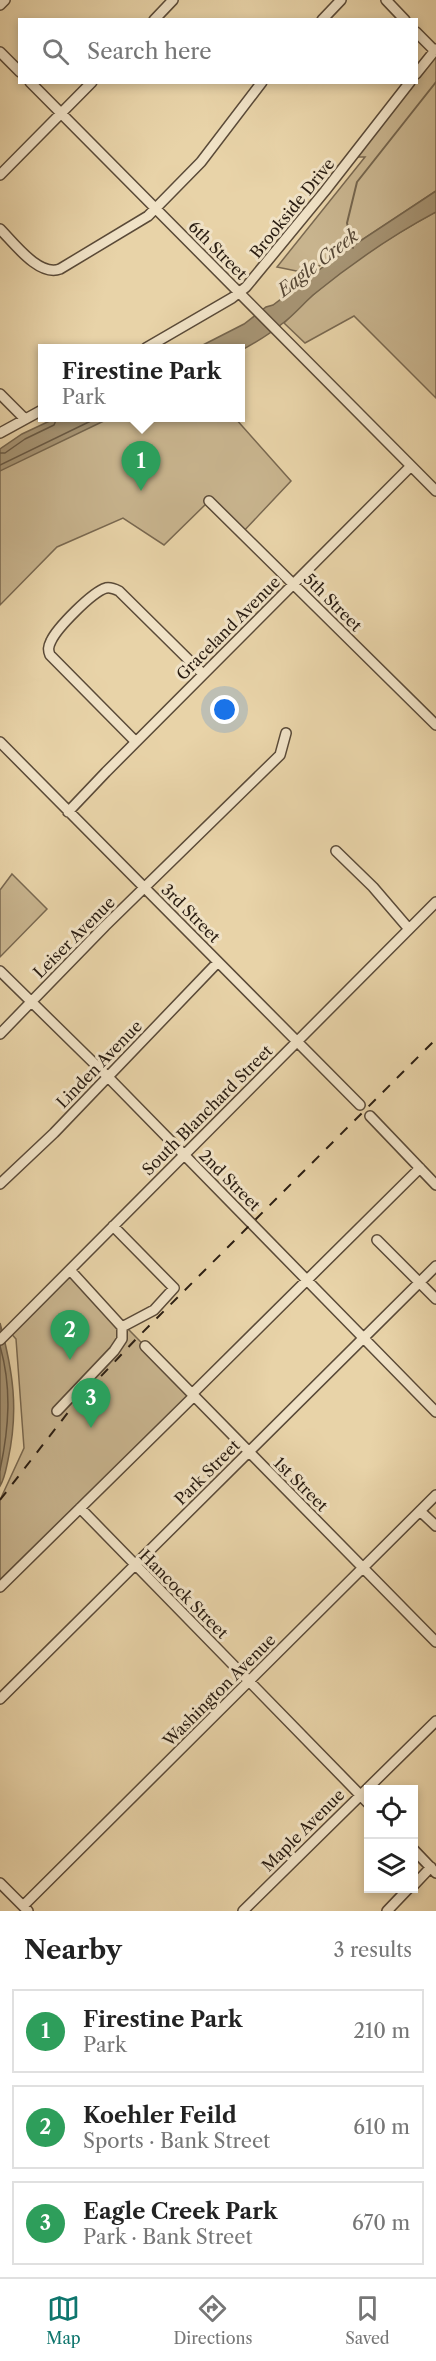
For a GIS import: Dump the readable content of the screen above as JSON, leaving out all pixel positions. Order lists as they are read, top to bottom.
{
  "streets": {
    "street": [
      "Brookside Drive",
      "6th Street",
      "5th Street",
      "Graceland Avenue",
      "3rd Street",
      "Leiser Avenue",
      "Linden Avenue",
      "South Blanchard Street",
      "2nd Street",
      "Park Street",
      "1st Street",
      "Hancock Street",
      "Washington Avenue",
      "Maple Avenue"
    ]
  },
  "crossings": [
    ["Brookside Drive", "6th Street"],
    ["6th Street", "Graceland Avenue"],
    ["5th Street", "Graceland Avenue"],
    ["Graceland Avenue", "3rd Street"],
    ["3rd Street", "Leiser Avenue"],
    ["3rd Street", "Linden Avenue"],
    ["3rd Street", "South Blanchard Street"],
    ["Leiser Avenue", "2nd Street"],
    ["Linden Avenue", "2nd Street"],
    ["South Blanchard Street", "2nd Street"],
    ["2nd Street", "Park Street"],
    ["Park Street", "1st Street"],
    ["Park Street", "Hancock Street"],
    ["1st Street", "Washington Avenue"],
    ["Hancock Street", "Washington Avenue"],
    ["Hancock Street", "Maple Avenue"]
  ],
  "water": ["Eagle Creek"],
  "page": {
    "search": "Search here",
    "popup": ["Firestine Park", "Park"],
    "pins": ["1", "2", "3"],
    "heading": ["Nearby", "3 results"],
    "list": [
      {
        "mark": "1",
        "name": "Firestine Park",
        "note": "Park",
        "value": "210 m"
      },
      {
        "mark": "2",
        "name": "Koehler Feild",
        "note": "Sports · Bank Street",
        "value": "610 m"
      },
      {
        "mark": "3",
        "name": "Eagle Creek Park",
        "note": "Park · Bank Street",
        "value": "670 m"
      }
    ],
    "nav": ["Map", "Directions", "Saved"]
  }
}
